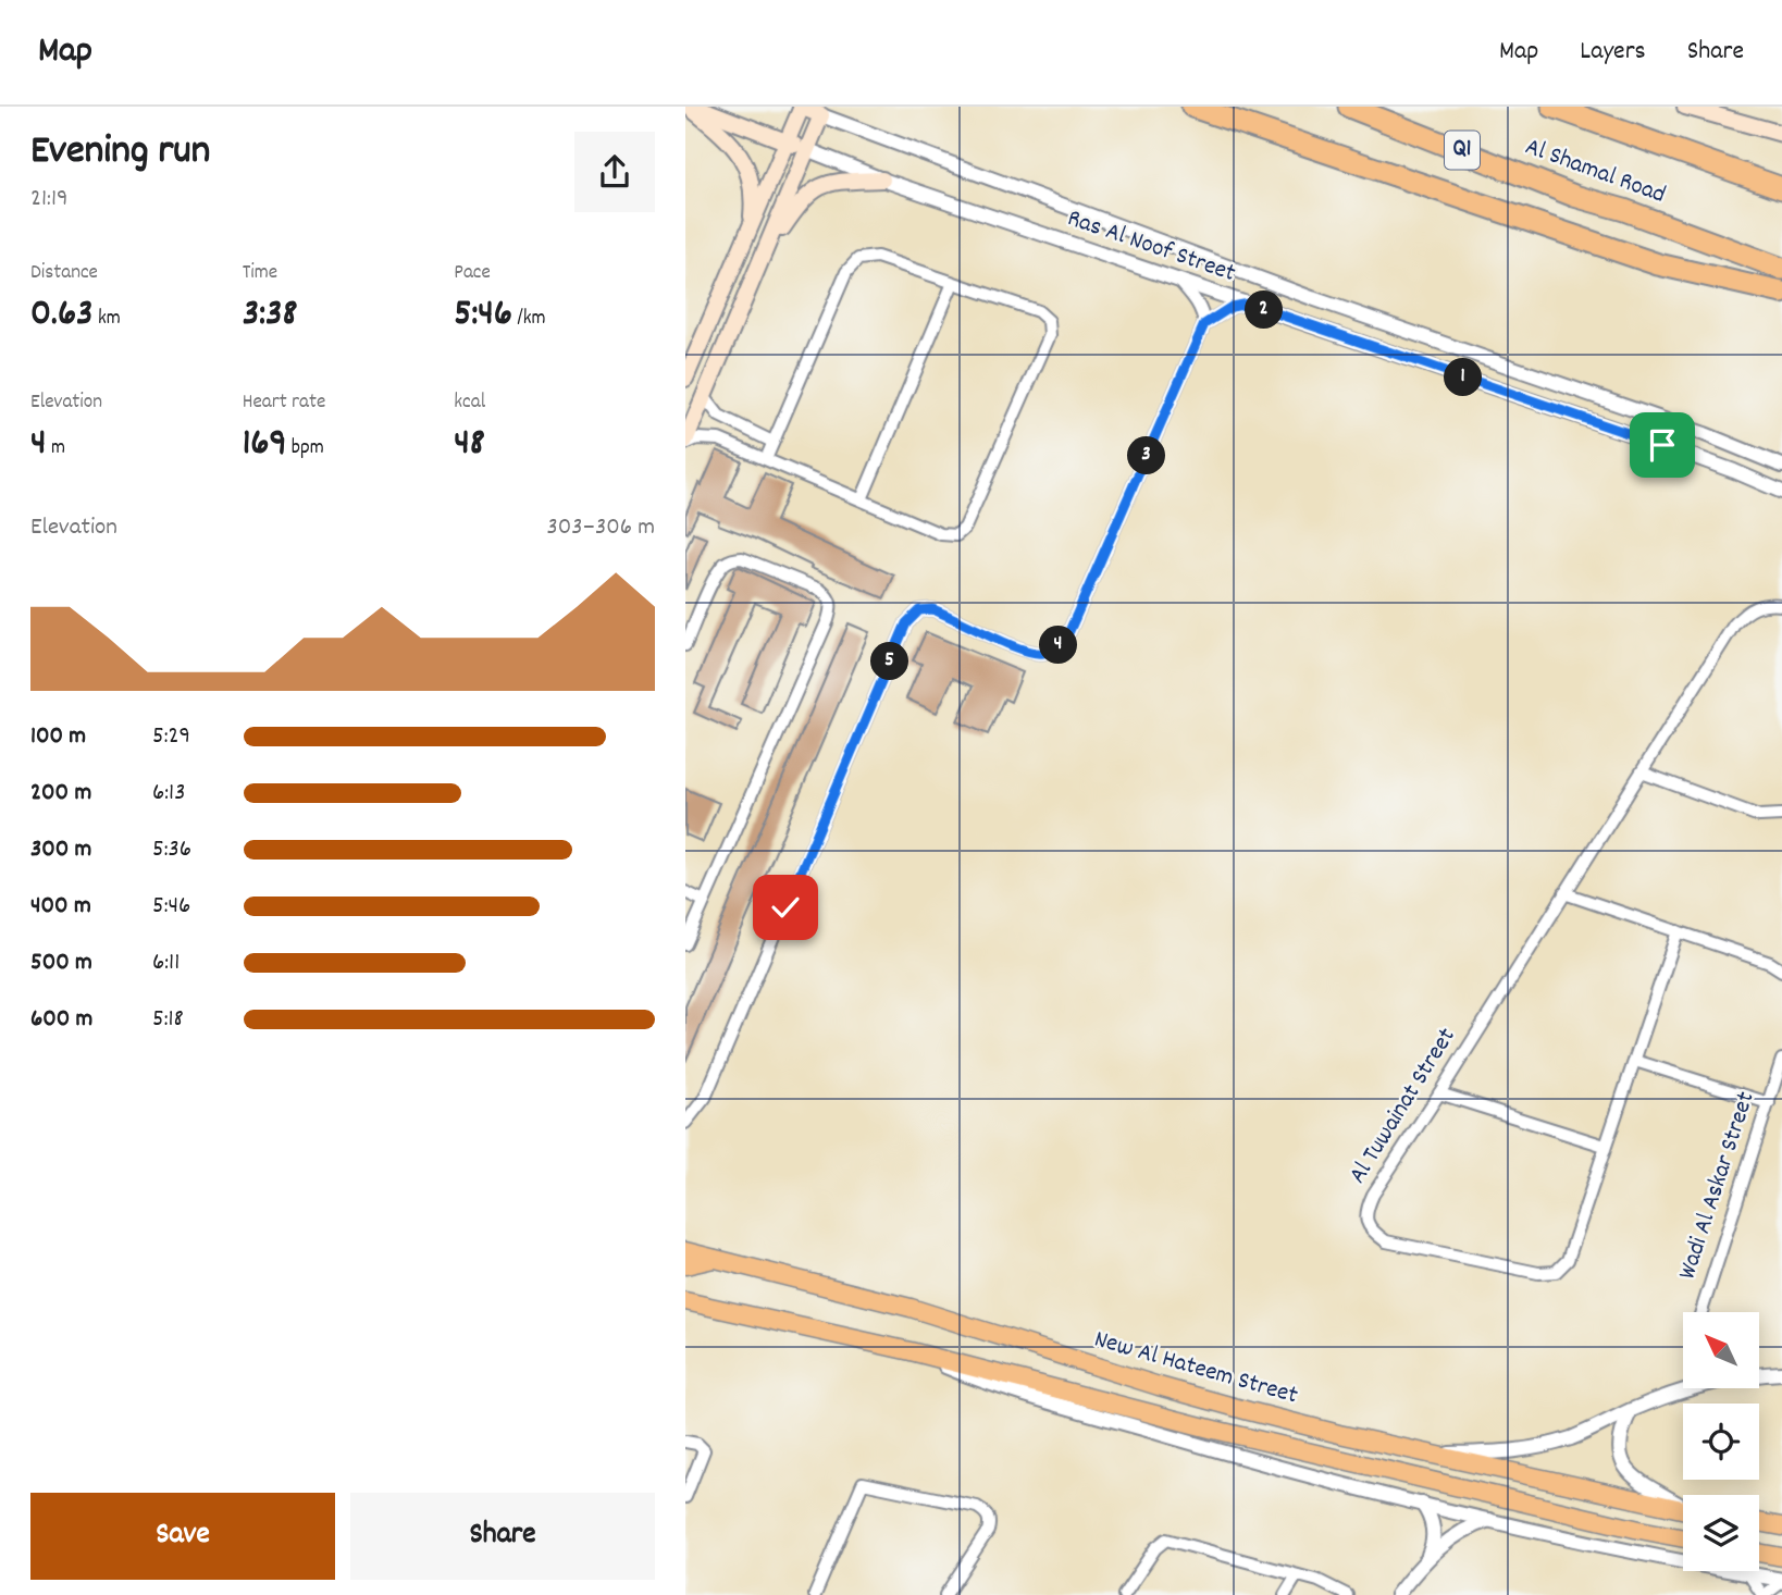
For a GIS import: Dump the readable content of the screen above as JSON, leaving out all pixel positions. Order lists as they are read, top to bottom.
{
  "streets": {
    "highway": ["Q1", "Al Shamal Road"],
    "main road": ["New Al Hateem Street"],
    "street": ["Ras Al Noof Street", "Al Tuwainat Street", "Wadi Al Askar Street"]
  },
  "north": "top left",
  "page": {
    "header": "Map",
    "nav": ["Map", "Layers", "Share"],
    "heading": ["Evening run", "21:19"],
    "stats": [
      ["Distance", "0.63 km"],
      ["Time", "3:38"],
      ["Pace", "5:46 /km"],
      ["Elevation", "4 m"],
      ["Heart rate", "169 bpm"],
      ["kcal", "48"]
    ],
    "pins": [
      "2",
      "1",
      "3",
      "4",
      "5"
    ],
    "chart": ["Elevation", "303–306 m"],
    "list": [
      {
        "name": "100 m",
        "note": "5:29"
      },
      {
        "name": "200 m",
        "note": "6:13"
      },
      {
        "name": "300 m",
        "note": "5:36"
      },
      {
        "name": "400 m",
        "note": "5:46"
      },
      {
        "name": "500 m",
        "note": "6:11"
      },
      {
        "name": "600 m",
        "note": "5:18"
      }
    ],
    "buttons": ["Save", "Share"]
  }
}
